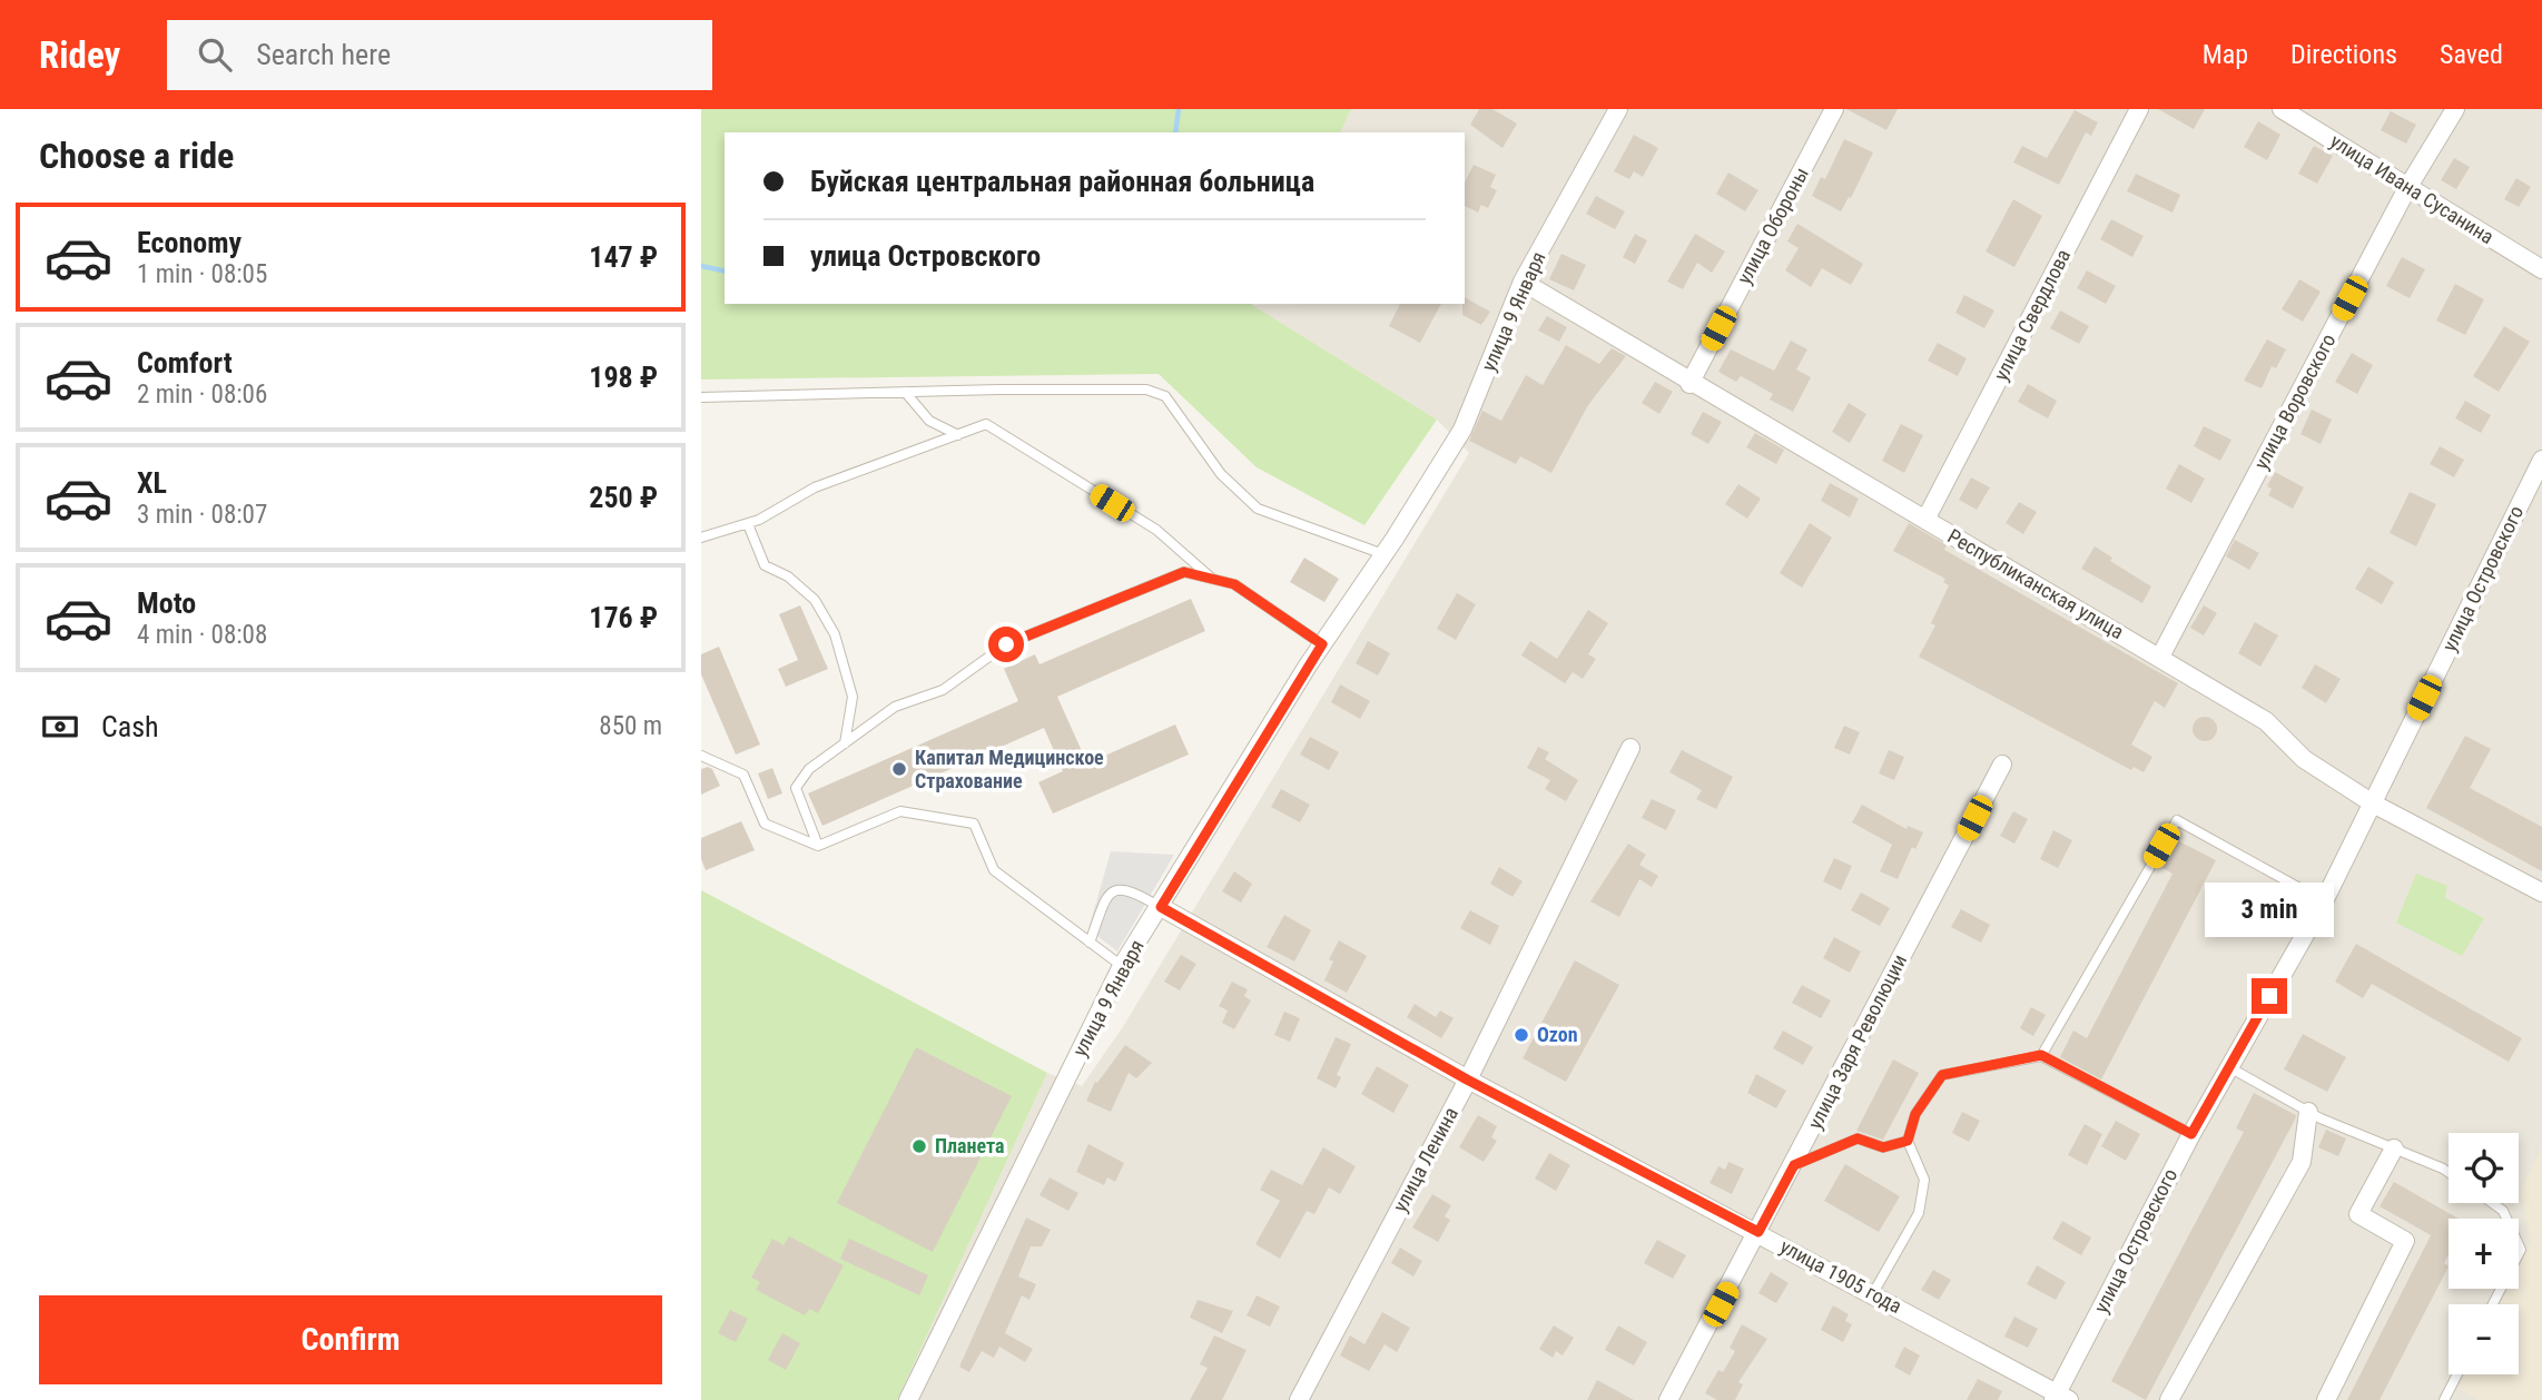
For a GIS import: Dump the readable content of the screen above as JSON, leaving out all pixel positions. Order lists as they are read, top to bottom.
{
  "streets": {
    "street": [
      "улица Ивана Сусанина",
      "улица Обороны",
      "улица 9 Января",
      "улица Свердлова",
      "улица Воровского",
      "улица Островского",
      "Республиканская улица",
      "улица Заря Революции",
      "улица Ленина",
      "улица 1905 года"
    ]
  },
  "crossings": [
    ["улица Ивана Сусанина", "улица Воровского"],
    ["улица Обороны", "Республиканская улица"],
    ["улица 9 Января", "Республиканская улица"],
    ["улица 9 Января", "улица 1905 года"],
    ["улица Свердлова", "Республиканская улица"],
    ["улица Воровского", "Республиканская улица"],
    ["улица Островского", "Республиканская улица"],
    ["улица Островского", "улица 1905 года"],
    ["улица Заря Революции", "улица 1905 года"],
    ["улица Ленина", "улица 1905 года"]
  ],
  "places": ["Капитал Медицинское Страхование", "Ozon", "Планета"],
  "page": {
    "header": "Ridey",
    "search": "Search here",
    "nav": ["Map", "Directions", "Saved"],
    "heading": "Choose a ride",
    "banner": ["Буйская центральная районная больница", "улица Островского"],
    "list": [
      {
        "name": "Economy",
        "note": "1 min · 08:05",
        "value": "147 ₽"
      },
      {
        "name": "Comfort",
        "note": "2 min · 08:06",
        "value": "198 ₽"
      },
      {
        "name": "XL",
        "note": "3 min · 08:07",
        "value": "250 ₽"
      },
      {
        "name": "Moto",
        "note": "4 min · 08:08",
        "value": "176 ₽"
      }
    ],
    "pay": ["Cash", "850 m"],
    "bubble": "3 min",
    "map_buttons": ["+", "−"],
    "buttons": "Confirm"
  }
}
